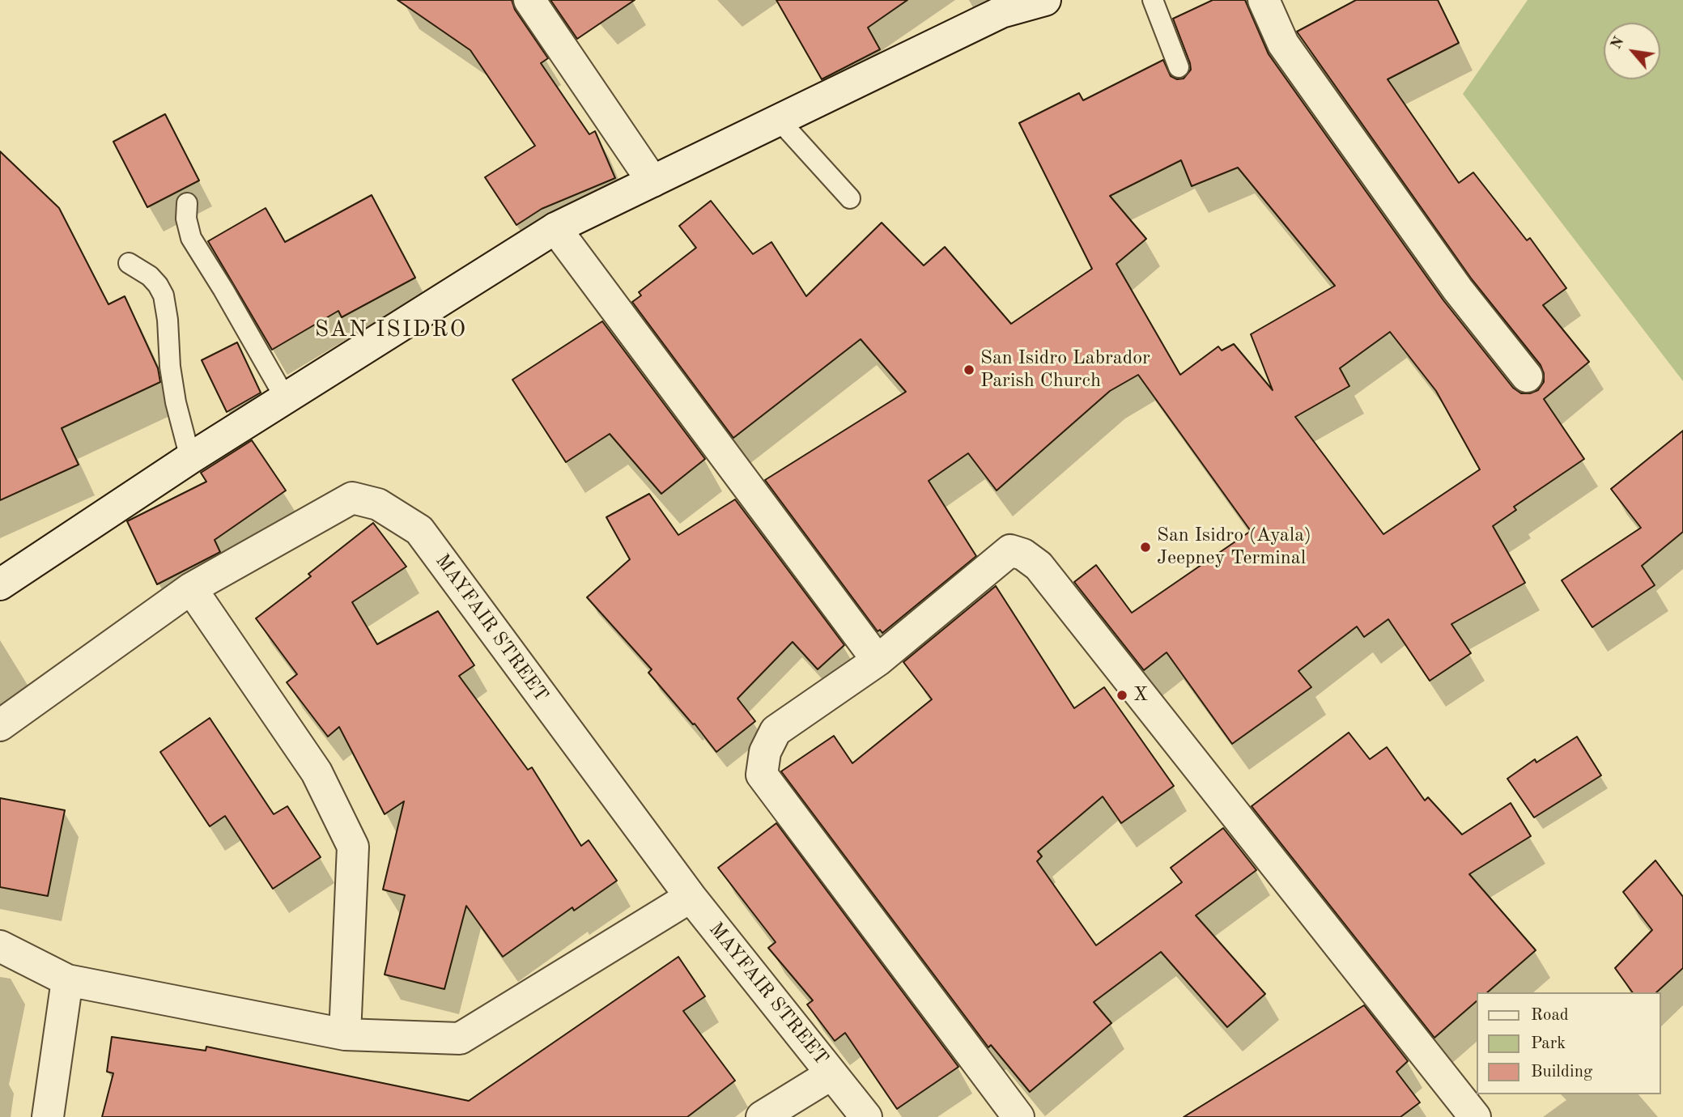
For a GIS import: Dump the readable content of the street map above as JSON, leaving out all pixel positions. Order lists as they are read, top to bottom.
{
  "streets": {
    "street": ["MAYFAIR STREET"]
  },
  "districts": ["SAN ISIDRO"],
  "places": ["San Isidro Labrador Parish Church", "San Isidro (Ayala) Jeepney Terminal", "X"],
  "legend": ["Road", "Park", "Building"],
  "north": "top left"
}
